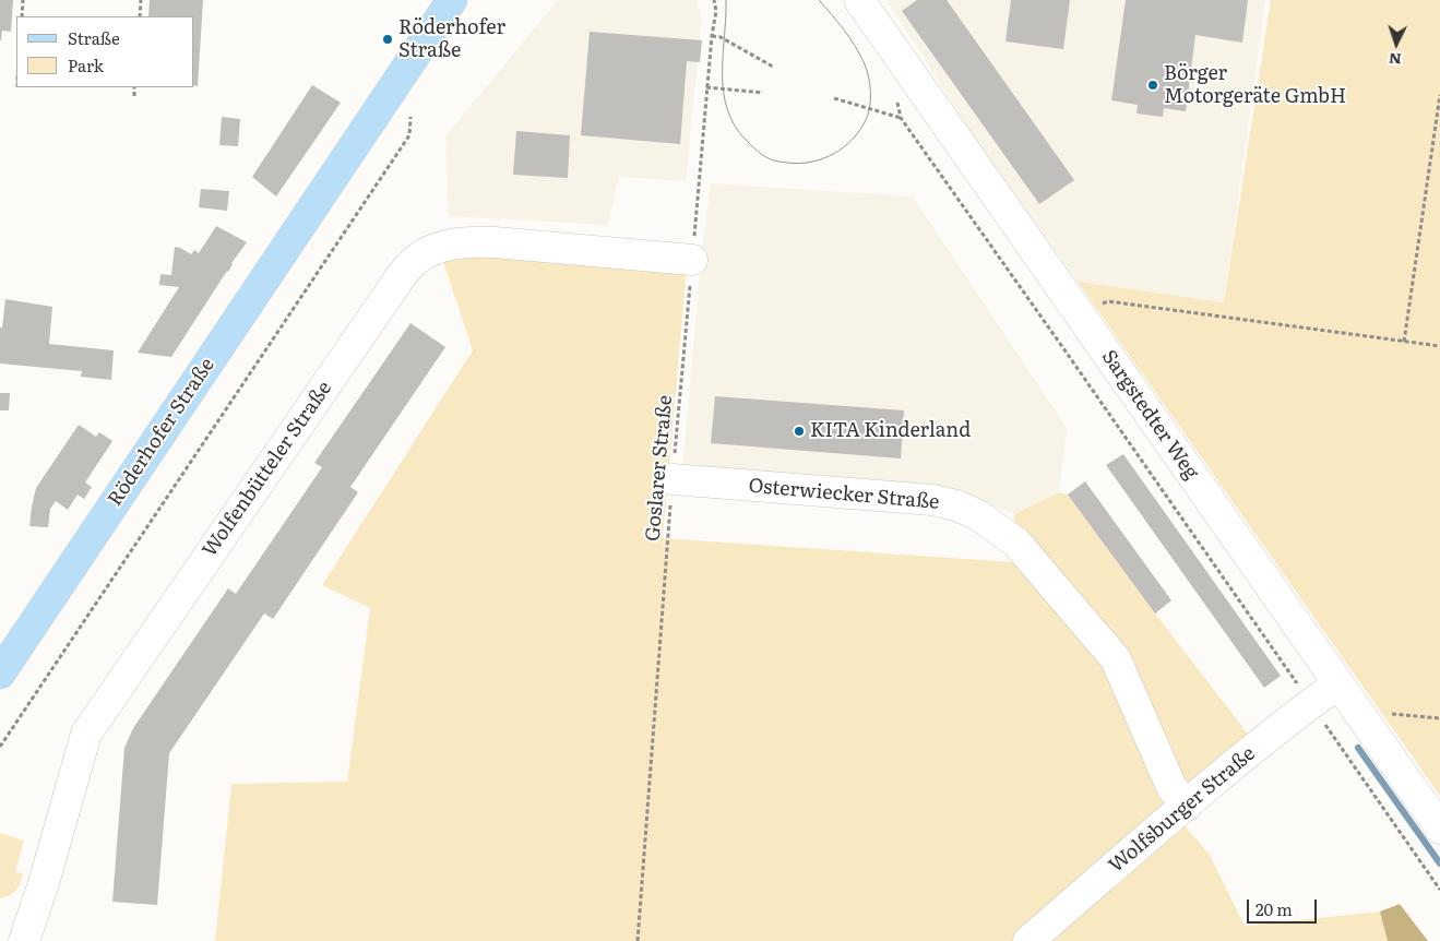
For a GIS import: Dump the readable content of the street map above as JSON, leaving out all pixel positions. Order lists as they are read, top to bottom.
{
  "streets": {
    "main road": ["Röderhofer Straße"],
    "street": [
      "Sargstedter Weg",
      "Wolfenbütteler Straße",
      "Osterwiecker Straße",
      "Wolfsburger Straße"
    ],
    "path": ["Goslarer Straße"]
  },
  "crossings": [
    ["Sargstedter Weg", "Wolfsburger Straße"],
    ["Goslarer Straße", "Wolfenbütteler Straße"],
    ["Goslarer Straße", "Osterwiecker Straße"],
    ["Osterwiecker Straße", "Wolfsburger Straße"]
  ],
  "places": ["Röderhofer Straße", "Börger Motorgeräte GmbH", "KITA Kinderland"],
  "legend": ["Straße", "Park"],
  "scale_bar": "20 m",
  "north": "bottom"
}
